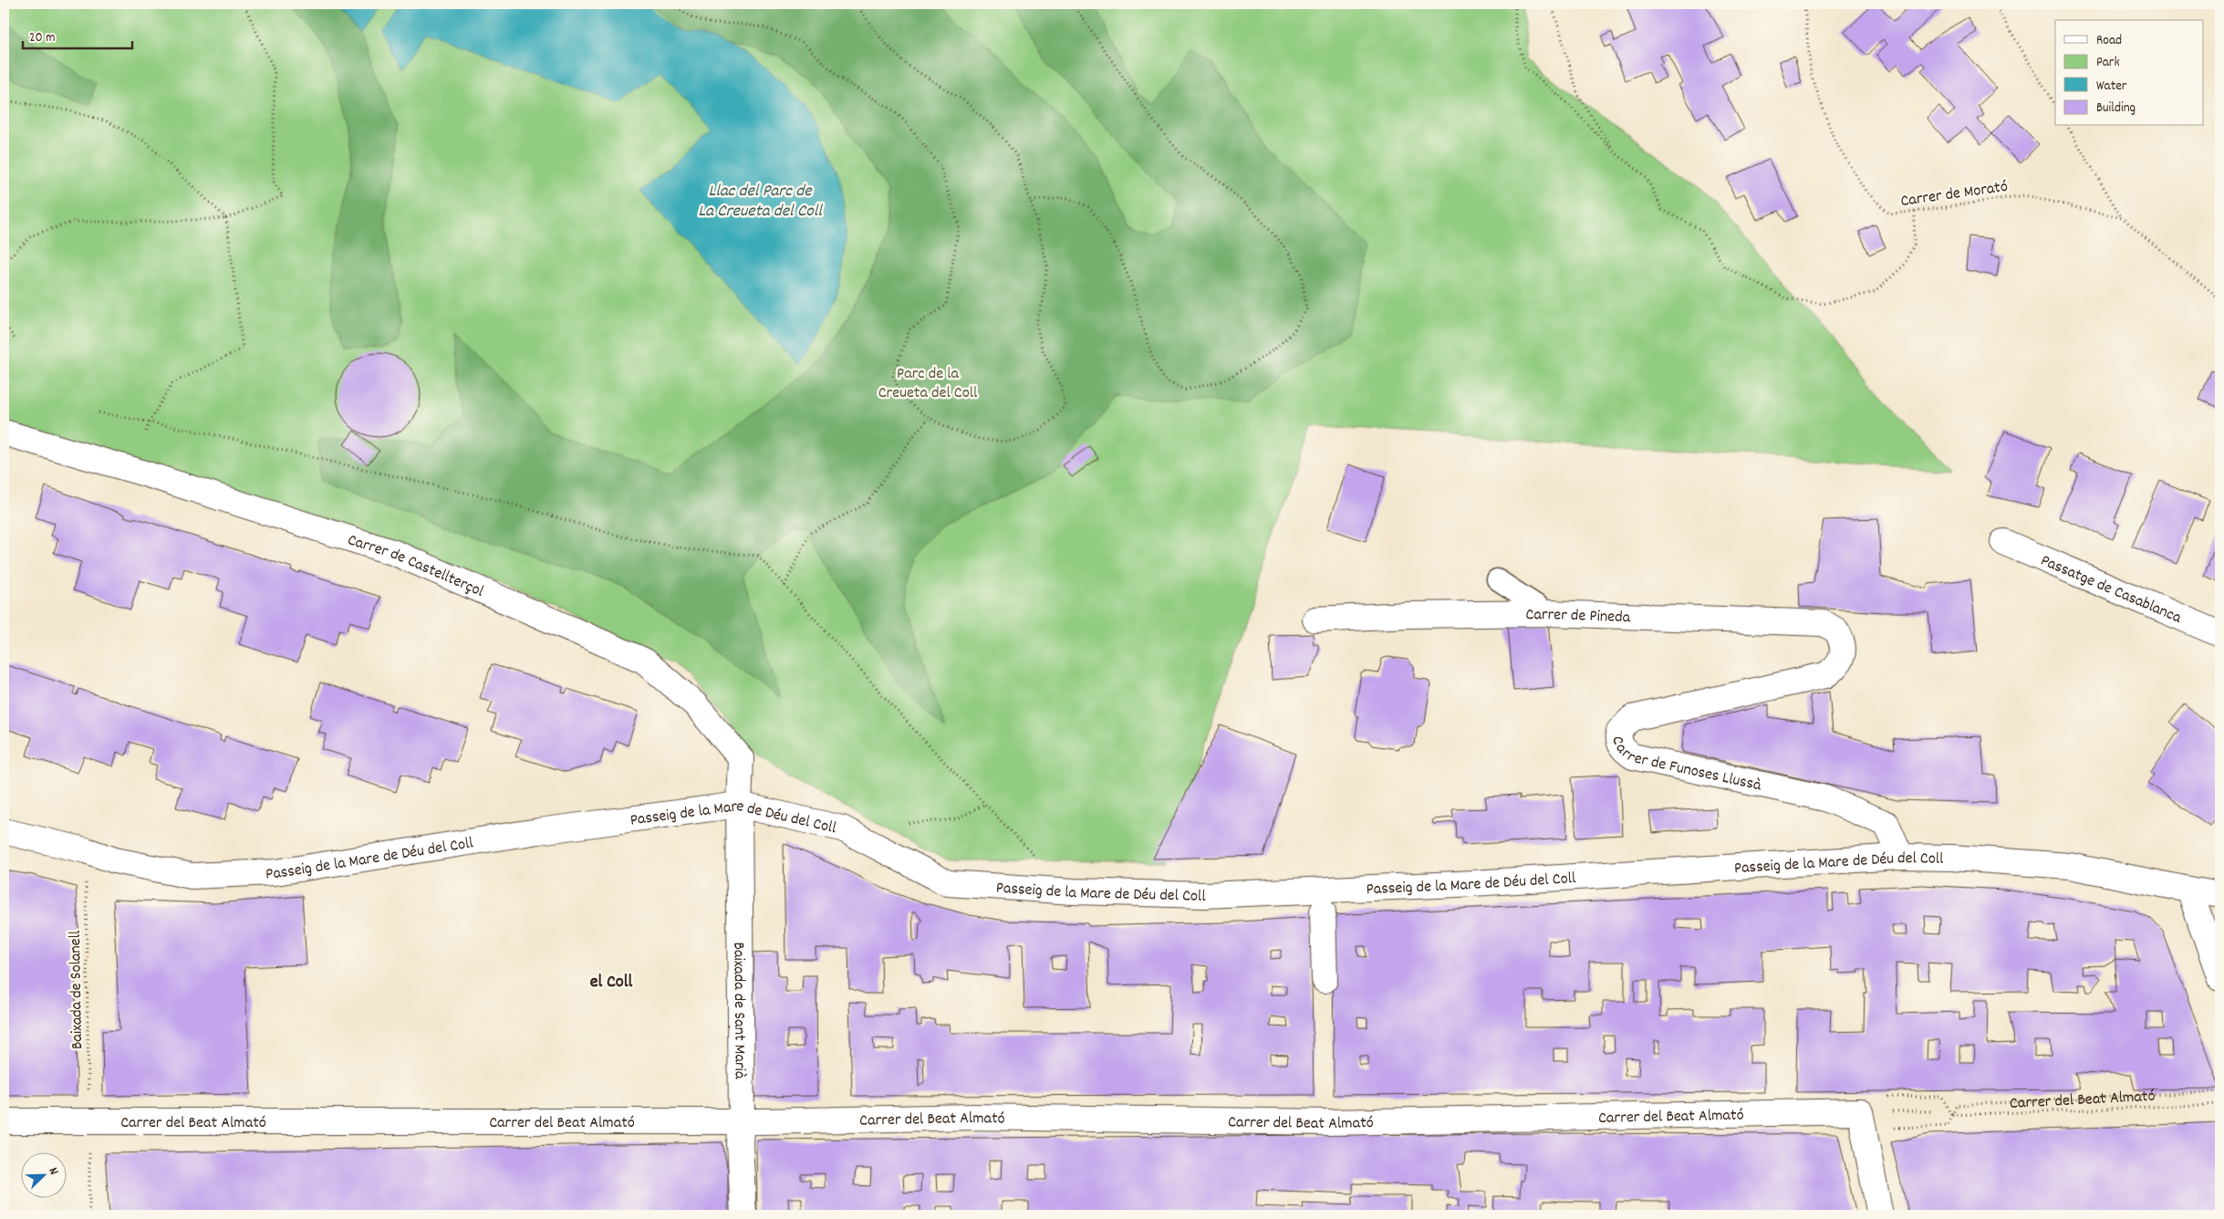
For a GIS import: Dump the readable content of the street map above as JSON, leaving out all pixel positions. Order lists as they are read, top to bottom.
{
  "streets": {
    "street": [
      "Carrer de Castellterçol",
      "Passatge de Casablanca",
      "Carrer de Pineda",
      "Carrer de Funoses Llussà",
      "Passeig de la Mare de Déu del Coll",
      "Baixada de Sant Marià",
      "Carrer del Beat Almató"
    ],
    "path": ["Carrer de Morató", "Baixada de Solanell"]
  },
  "crossings": [
    ["Carrer de Castellterçol", "Passeig de la Mare de Déu del Coll"],
    ["Carrer de Castellterçol", "Baixada de Sant Marià"],
    ["Carrer de Pineda", "Carrer de Funoses Llussà"],
    ["Carrer de Funoses Llussà", "Passeig de la Mare de Déu del Coll"],
    ["Passeig de la Mare de Déu del Coll", "Baixada de Sant Marià"],
    ["Baixada de Sant Marià", "Carrer del Beat Almató"]
  ],
  "districts": ["el Coll"],
  "water": ["Llac del Parc de La Creueta del Coll"],
  "parks": ["Parc de la Creueta del Coll"],
  "legend": [
    "Road",
    "Park",
    "Water",
    "Building"
  ],
  "scale_bar": "20 m",
  "north": "top right"
}
